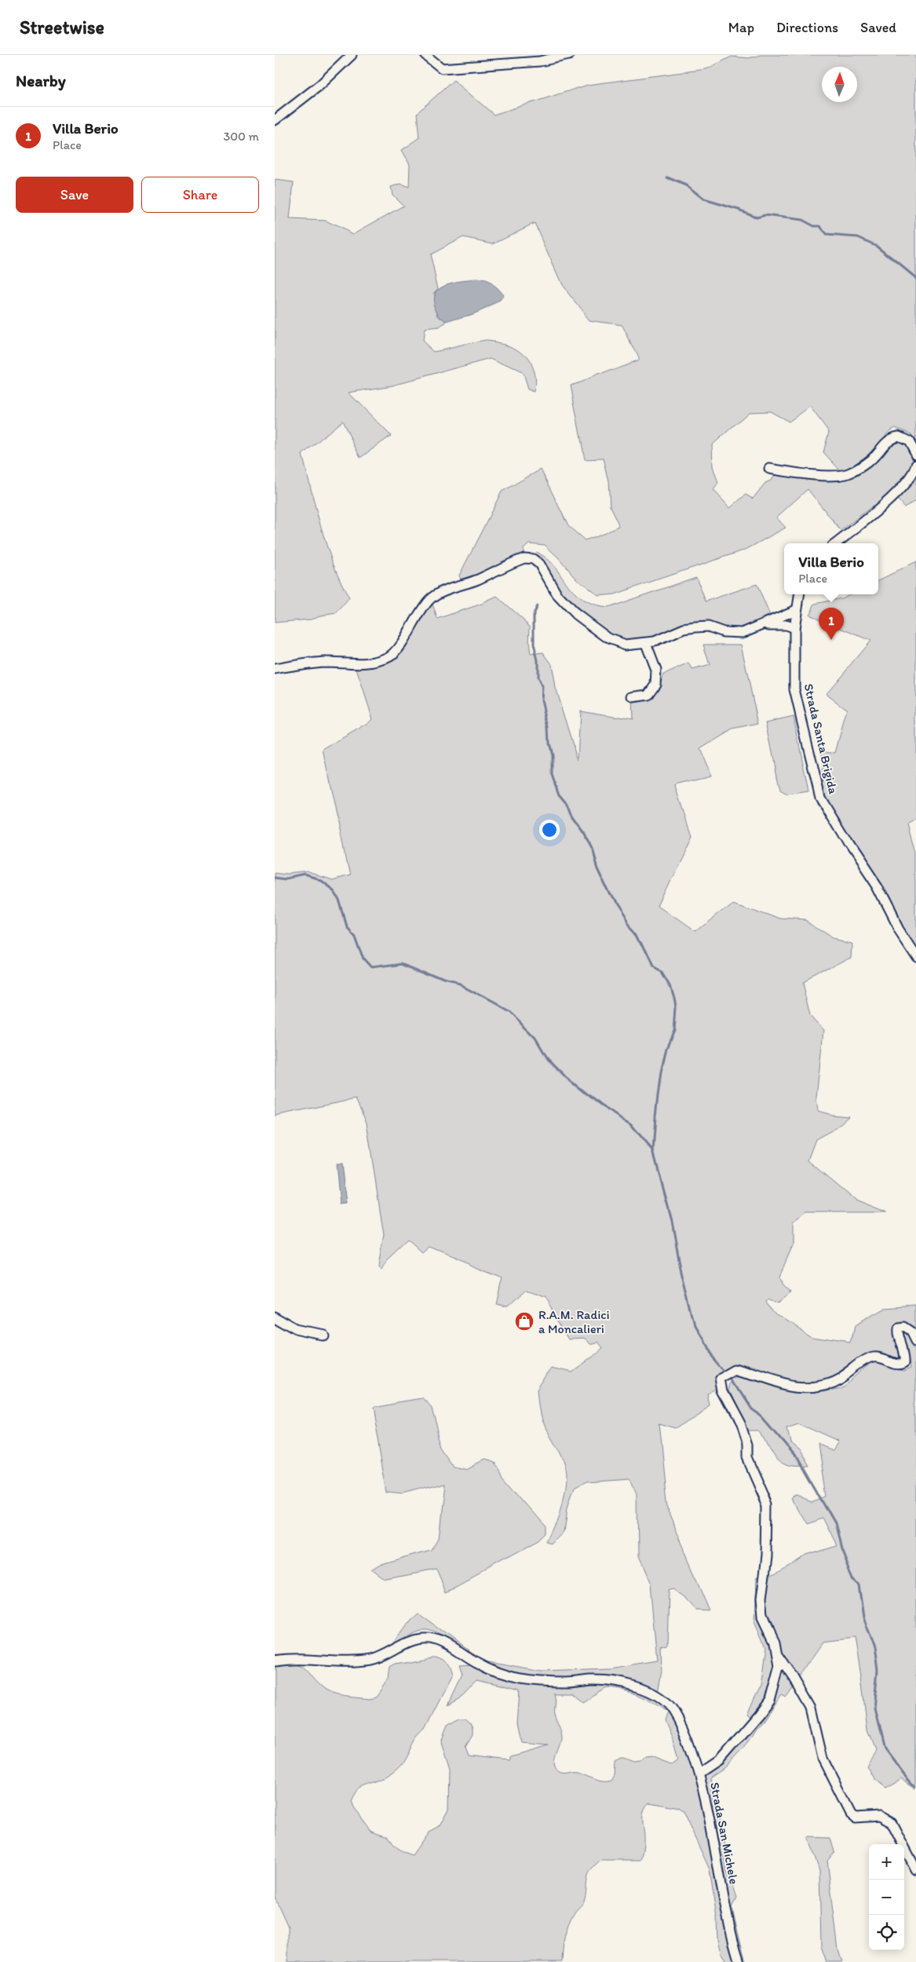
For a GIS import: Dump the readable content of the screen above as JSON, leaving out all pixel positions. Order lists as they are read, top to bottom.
{
  "streets": {
    "street": ["Strada Santa Brigida", "Strada San Michele"]
  },
  "places": {
    "shop": ["R.A.M. Radici a Moncalieri"]
  },
  "north": "top",
  "page": {
    "header": "Streetwise",
    "nav": ["Map", "Directions", "Saved"],
    "heading": "Nearby",
    "list": [
      {
        "mark": "1",
        "name": "Villa Berio",
        "note": "Place",
        "value": "300 m"
      }
    ],
    "buttons": ["Save", "Share"],
    "popup": ["Villa Berio", "Place"],
    "pins": "1",
    "map_buttons": ["+", "−"]
  }
}
